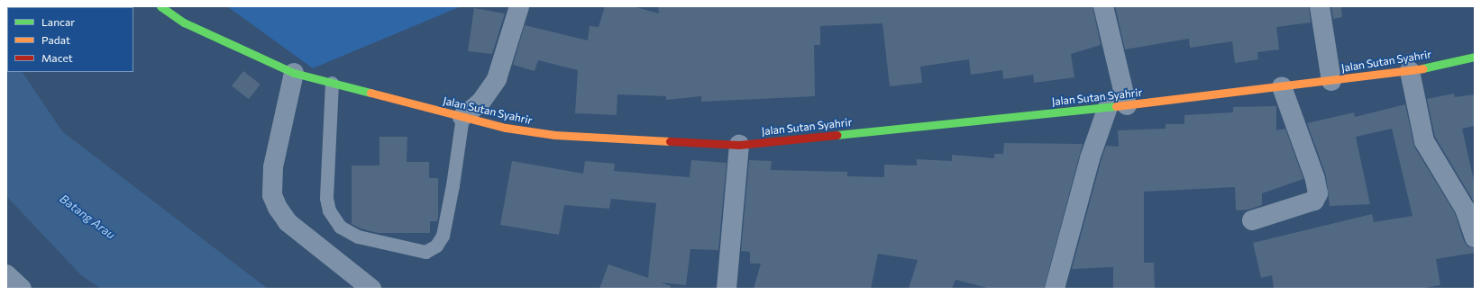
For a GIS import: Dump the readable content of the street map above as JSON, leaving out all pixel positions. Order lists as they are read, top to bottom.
{
  "streets": {
    "main road": ["Jalan Sutan Syahrir"]
  },
  "water": ["Batang Arau"],
  "legend": ["Lancar", "Padat", "Macet"]
}
